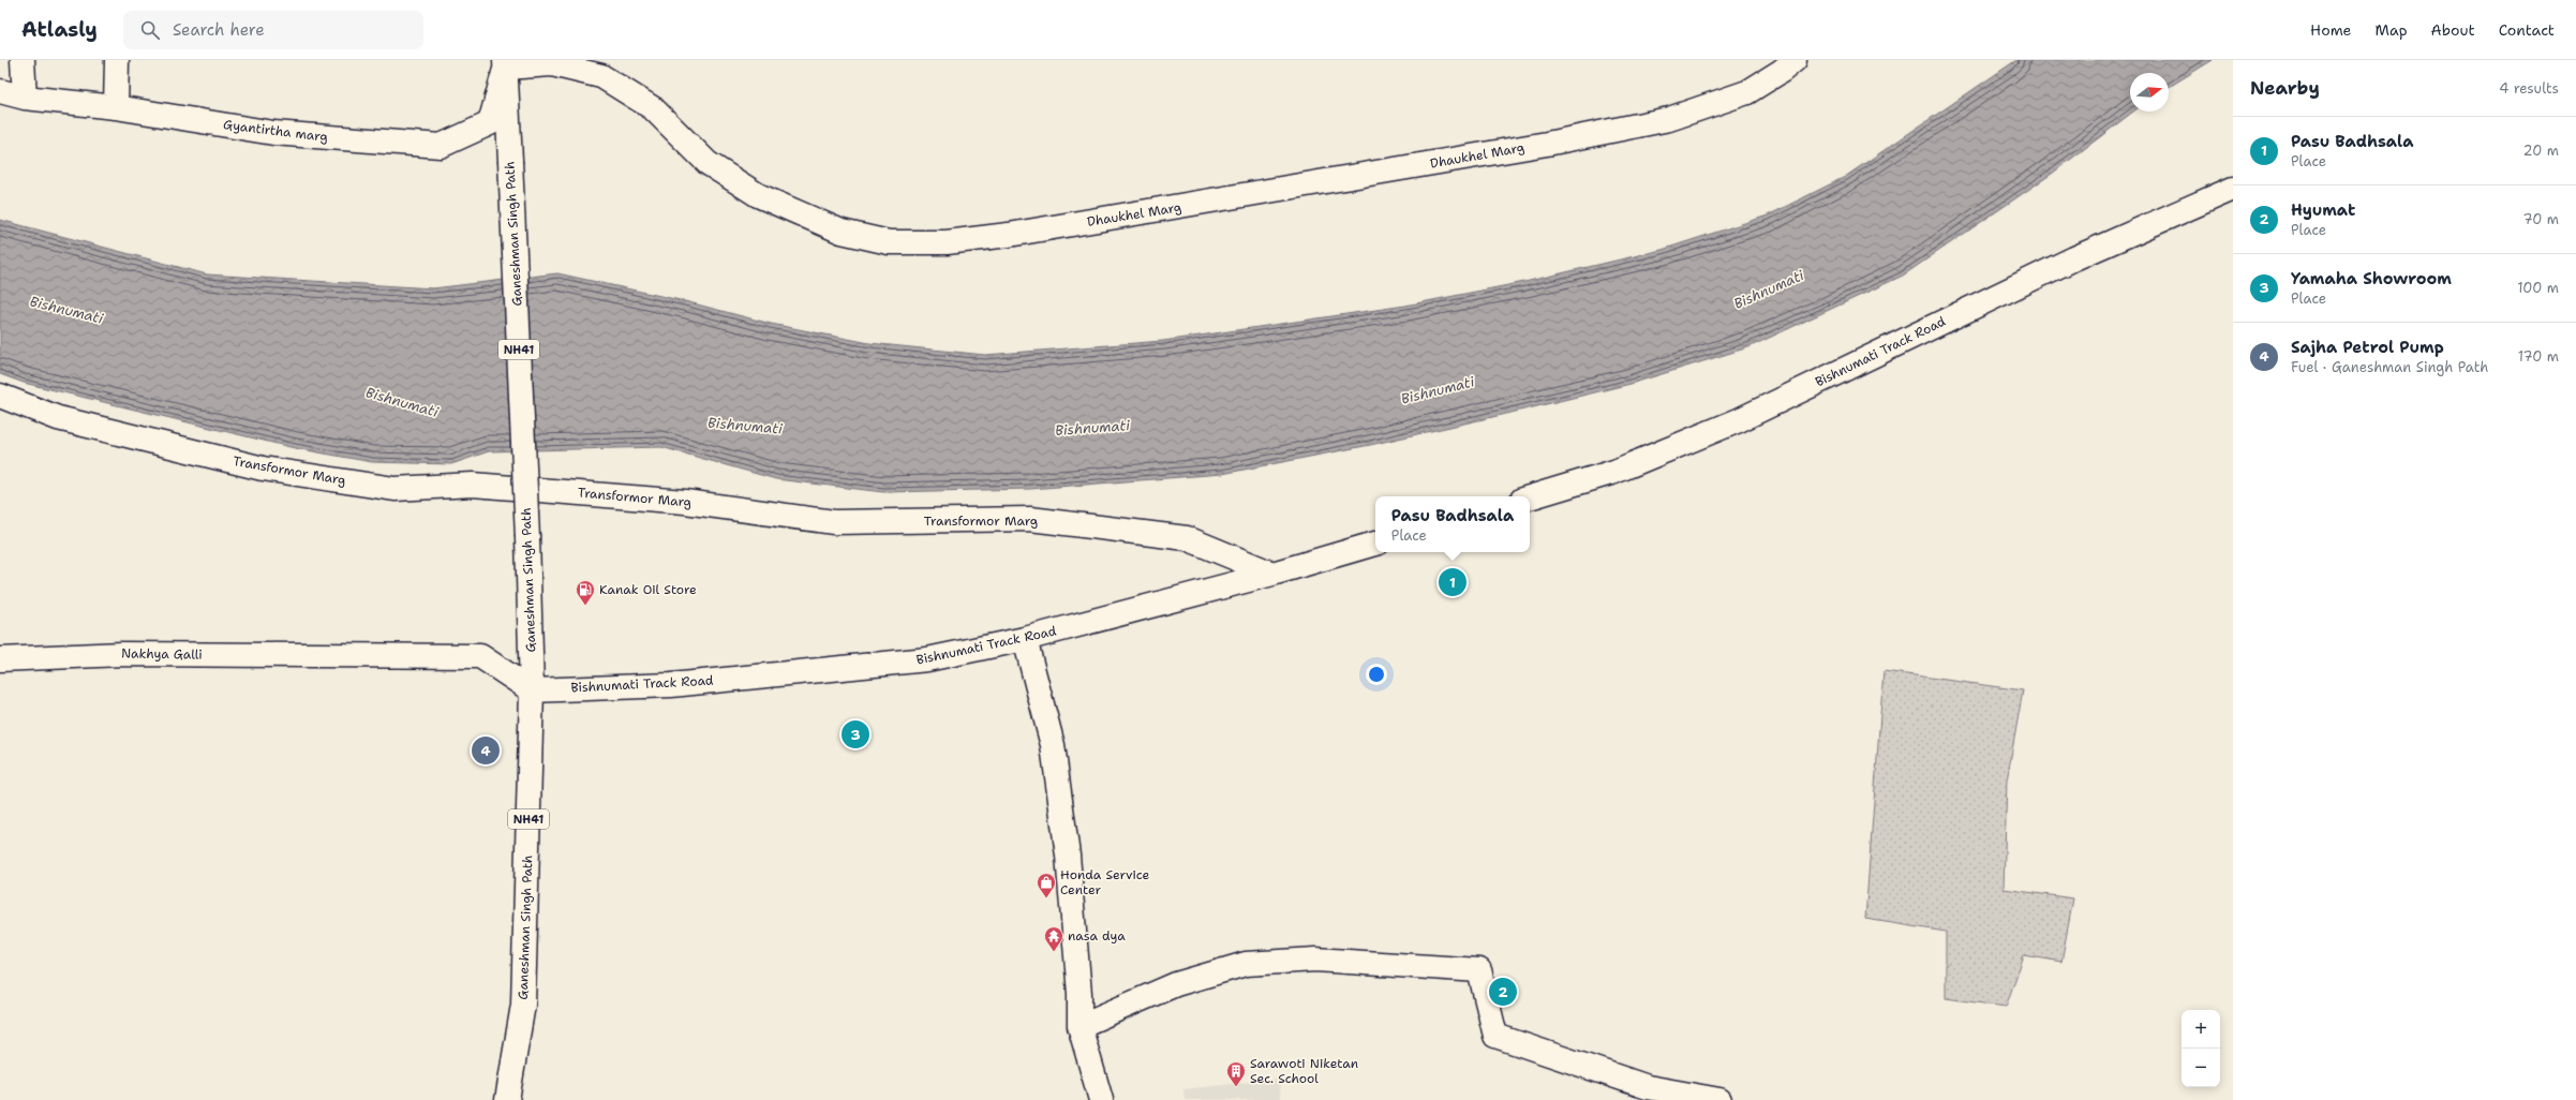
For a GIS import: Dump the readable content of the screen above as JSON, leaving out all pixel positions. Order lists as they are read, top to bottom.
{
  "streets": {
    "main road": [
      "Gyantirtha marg",
      "Dhaukhel Marg",
      "Ganeshman Singh Path",
      "NH41",
      "Bishnumati Track Road",
      "Transformor Marg",
      "Nakhya Galli"
    ]
  },
  "crossings": [
    ["Gyantirtha marg", "Dhaukhel Marg"],
    ["Gyantirtha marg", "Ganeshman Singh Path"],
    ["Dhaukhel Marg", "Ganeshman Singh Path"],
    ["Ganeshman Singh Path", "Bishnumati Track Road"],
    ["Ganeshman Singh Path", "Nakhya Galli"],
    ["Bishnumati Track Road", "Transformor Marg"],
    ["Bishnumati Track Road", "Nakhya Galli"]
  ],
  "water": ["Bishnumati"],
  "places": {
    "fuel station": ["Kanak Oil Store"],
    "shop": ["Honda Service Center"],
    "temple": ["nasa dya"],
    "building": ["Sarawoti Niketan Sec. School"]
  },
  "north": "right",
  "page": {
    "header": "Atlasly",
    "search": "Search here",
    "nav": [
      "Home",
      "Map",
      "About",
      "Contact"
    ],
    "heading": ["Nearby", "4 results"],
    "list": [
      {
        "mark": "1",
        "name": "Pasu Badhsala",
        "note": "Place",
        "value": "20 m"
      },
      {
        "mark": "2",
        "name": "Hyumat",
        "note": "Place",
        "value": "70 m"
      },
      {
        "mark": "3",
        "name": "Yamaha Showroom",
        "note": "Place",
        "value": "100 m"
      },
      {
        "mark": "4",
        "name": "Sajha Petrol Pump",
        "note": "Fuel · Ganeshman Singh Path",
        "value": "170 m"
      }
    ],
    "popup": ["Pasu Badhsala", "Place"],
    "pins": [
      "1",
      "3",
      "4",
      "2"
    ],
    "map_buttons": ["+", "−"]
  }
}
